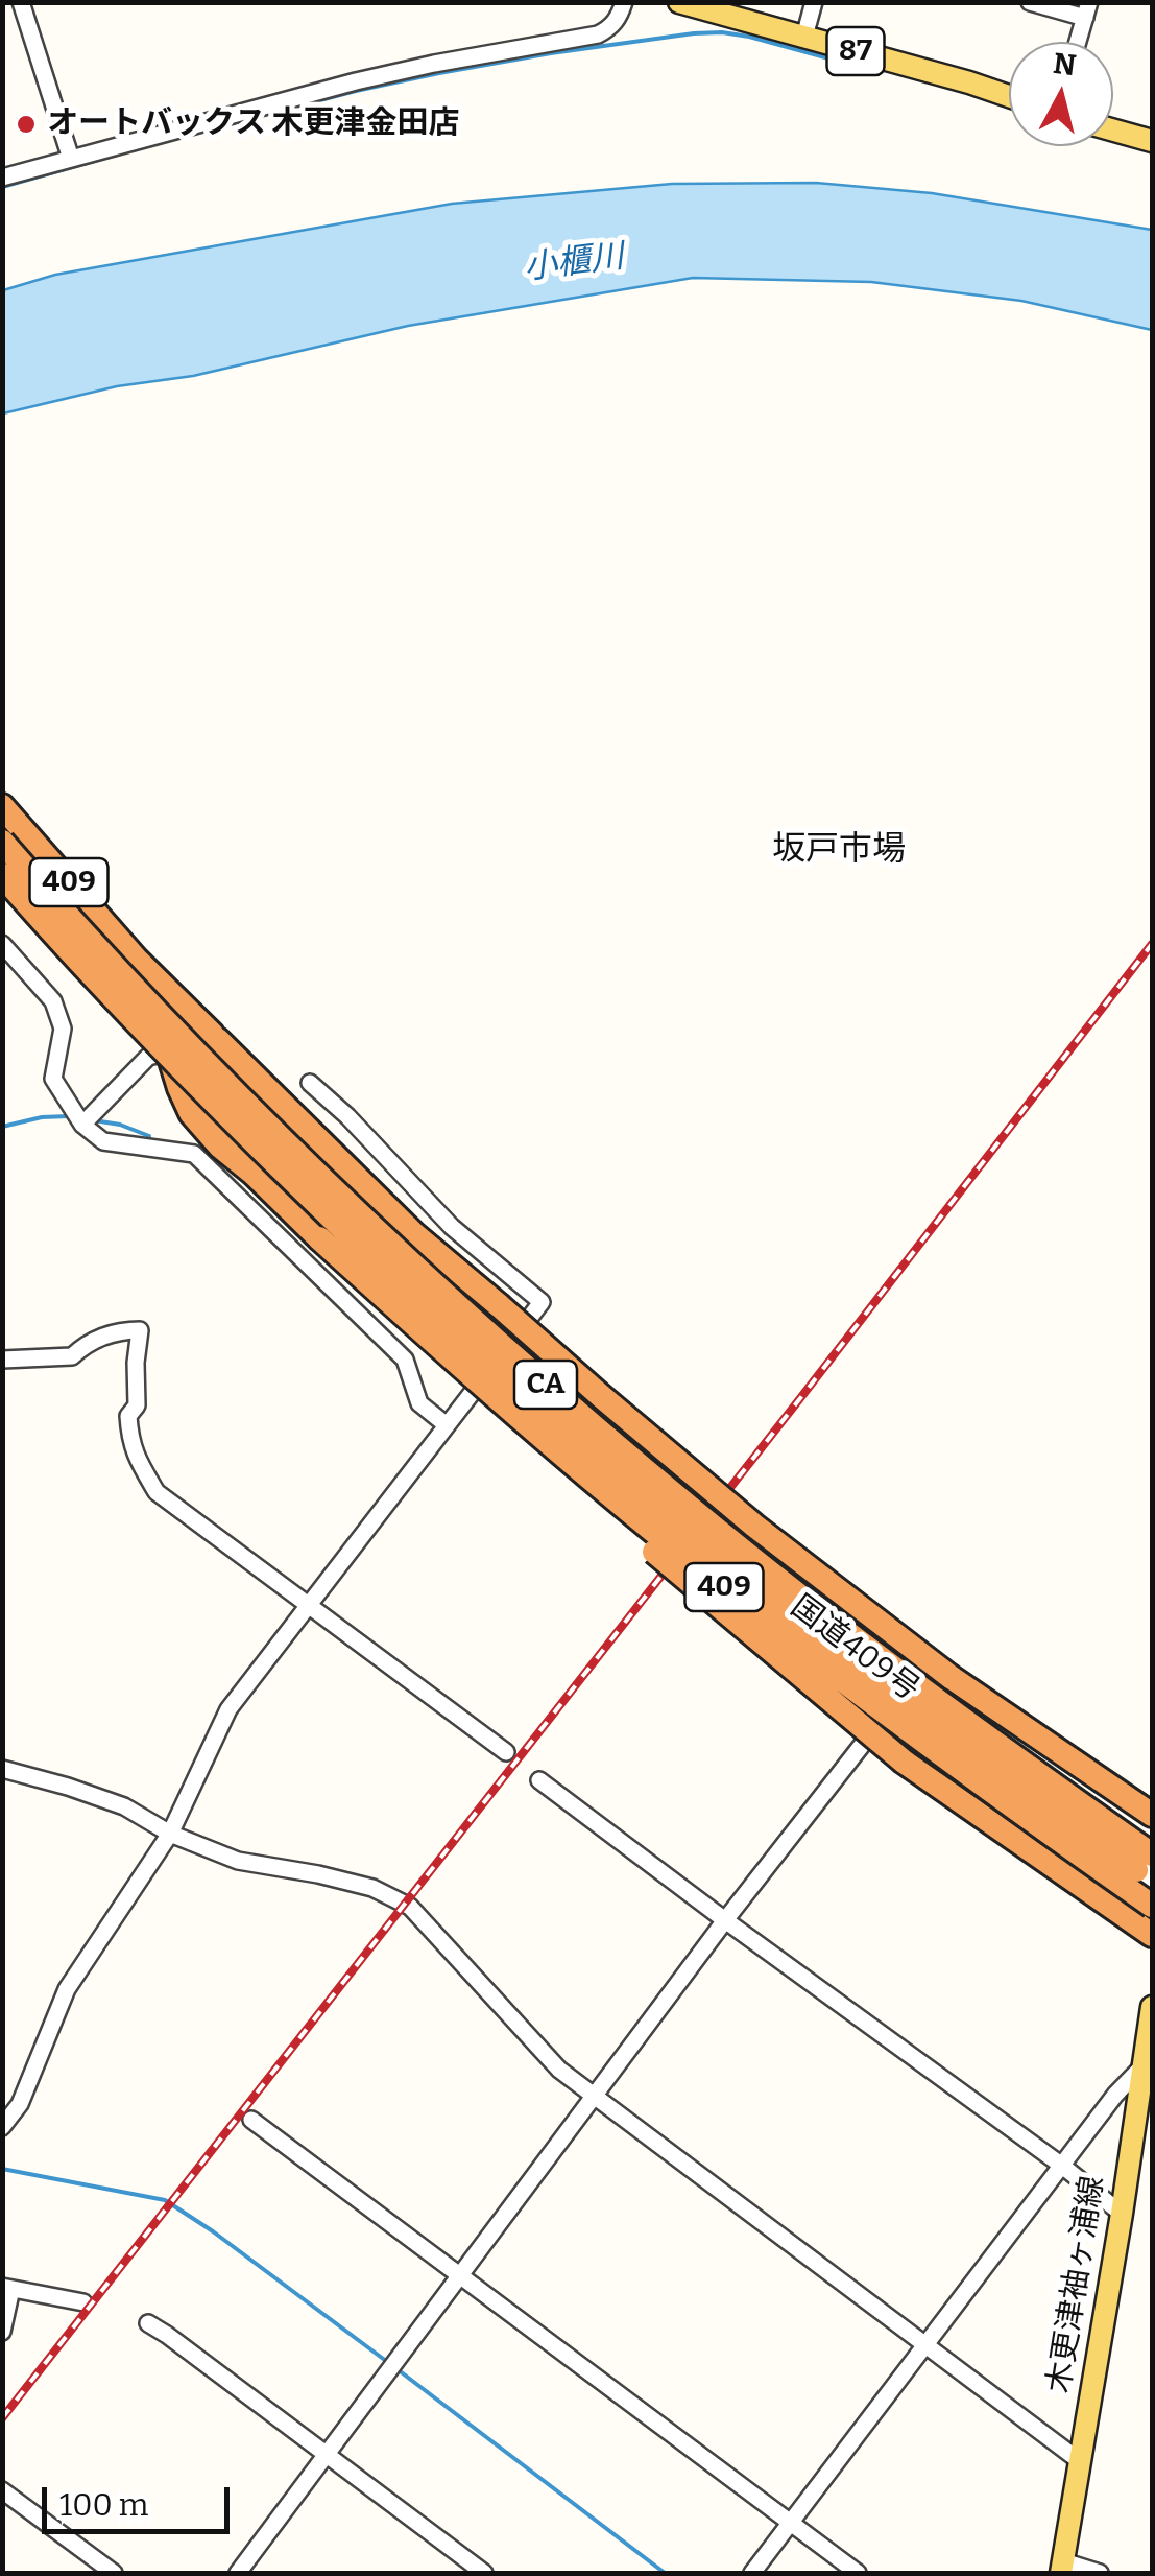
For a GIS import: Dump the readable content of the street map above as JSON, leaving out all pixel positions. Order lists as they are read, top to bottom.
{
  "streets": {
    "highway": ["409", "CA", "国道409号"],
    "main road": ["87", "木更津袖ヶ浦線"]
  },
  "districts": ["坂戸市場"],
  "water": ["小櫃川"],
  "places": ["オートバックス 木更津金田店"],
  "scale_bar": "100 m",
  "north": "top"
}
